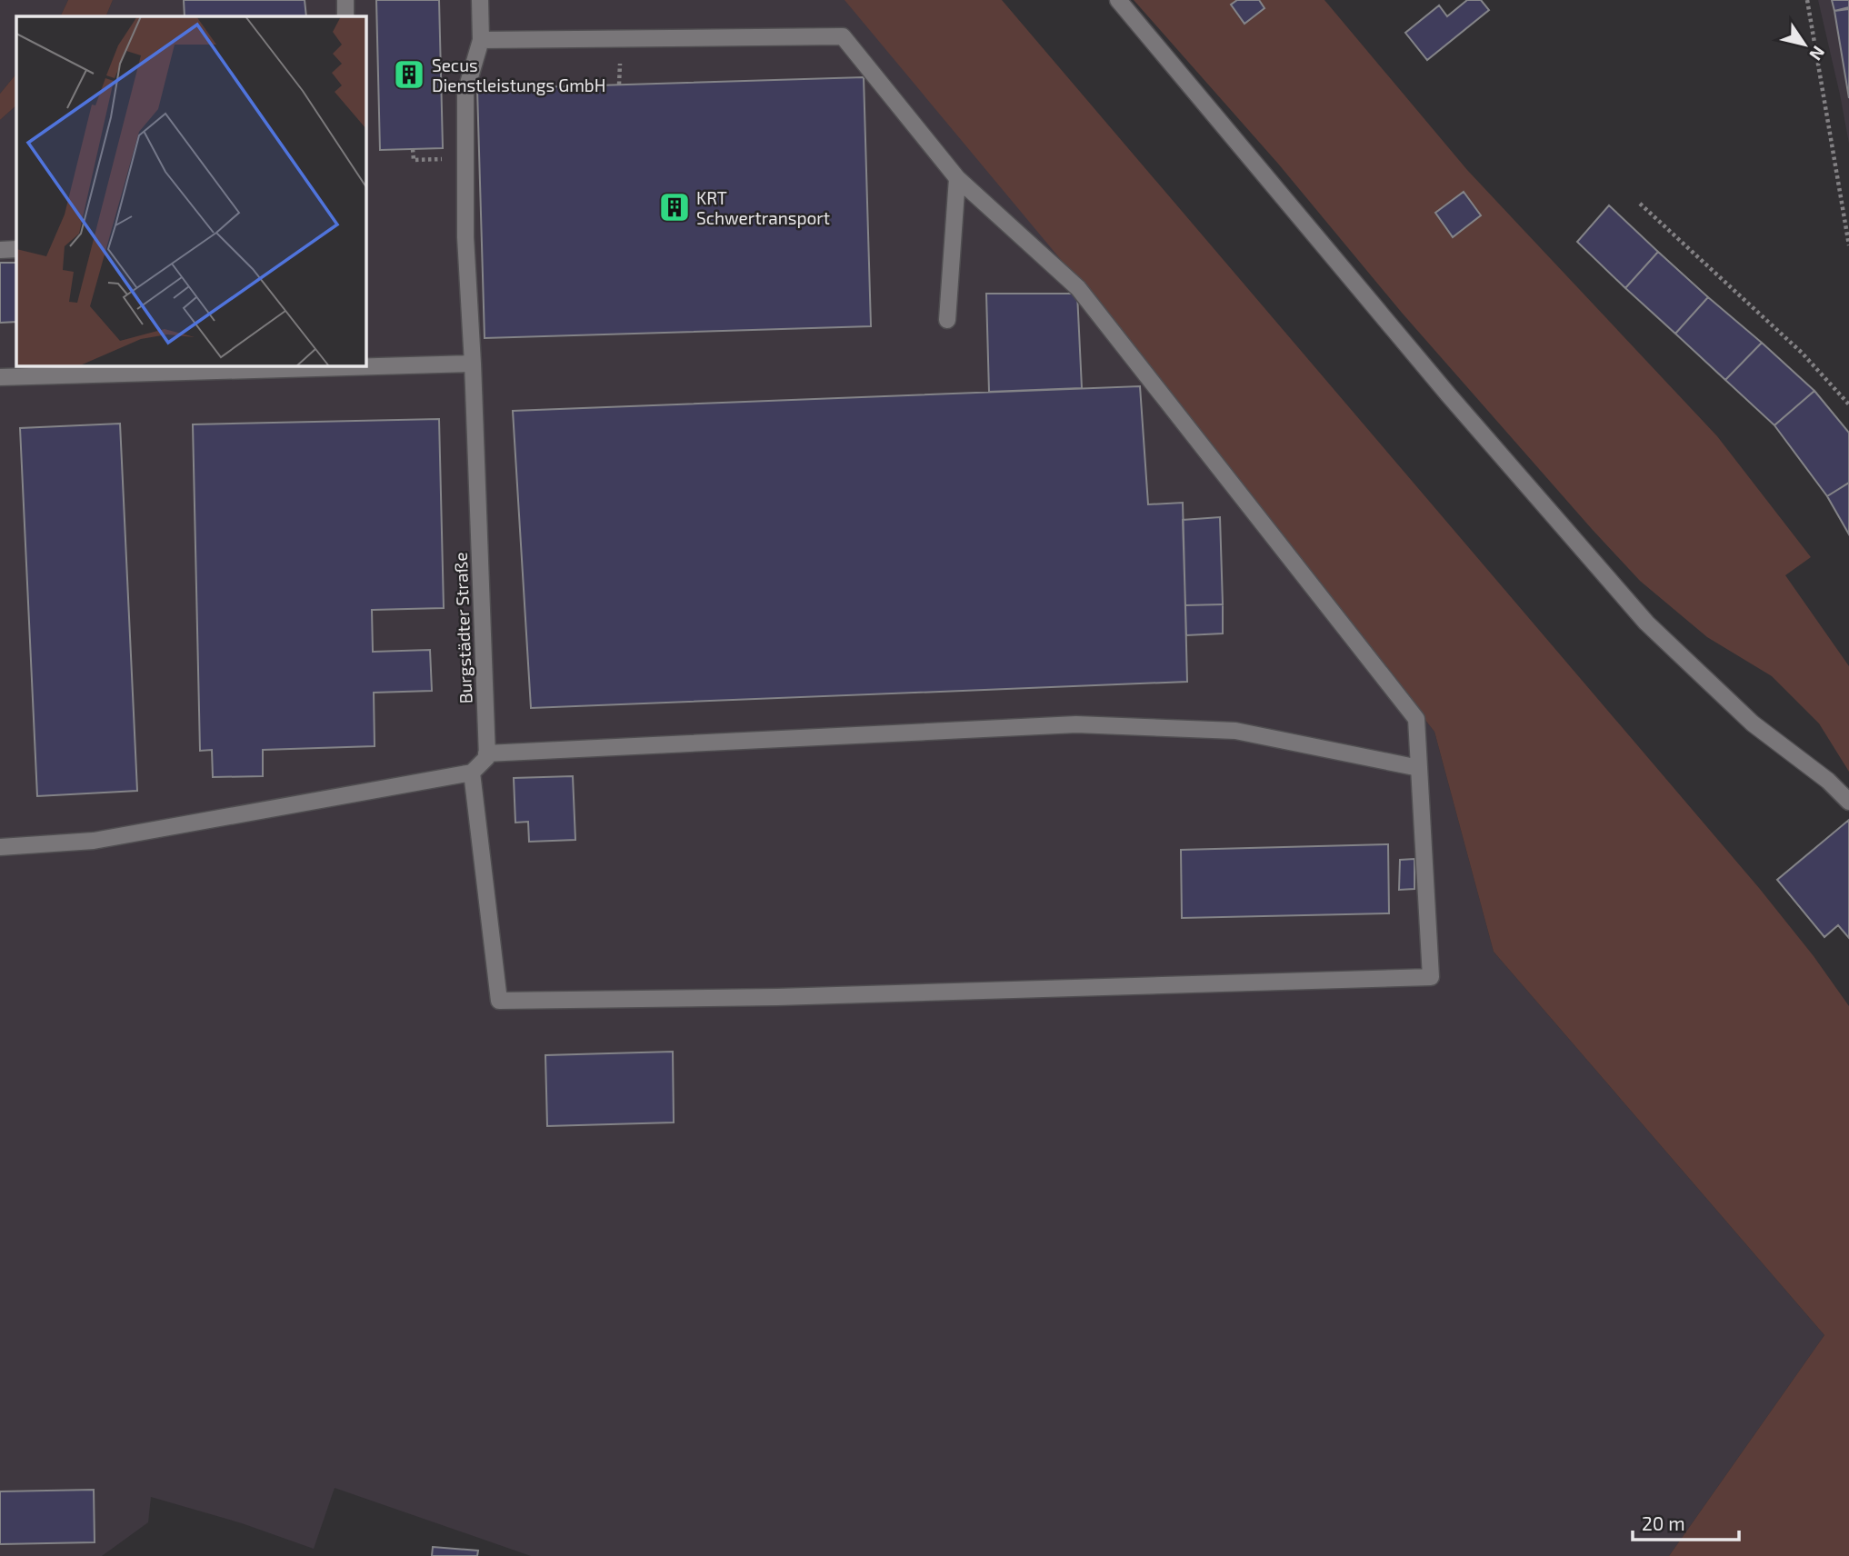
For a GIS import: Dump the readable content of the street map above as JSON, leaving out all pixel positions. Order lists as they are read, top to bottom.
{
  "streets": {
    "lane": ["Burgstädter Straße"]
  },
  "places": {
    "building": ["Secus Dienstleistungs GmbH", "KRT Schwertransport"]
  },
  "scale_bar": "20 m",
  "north": "bottom right"
}
